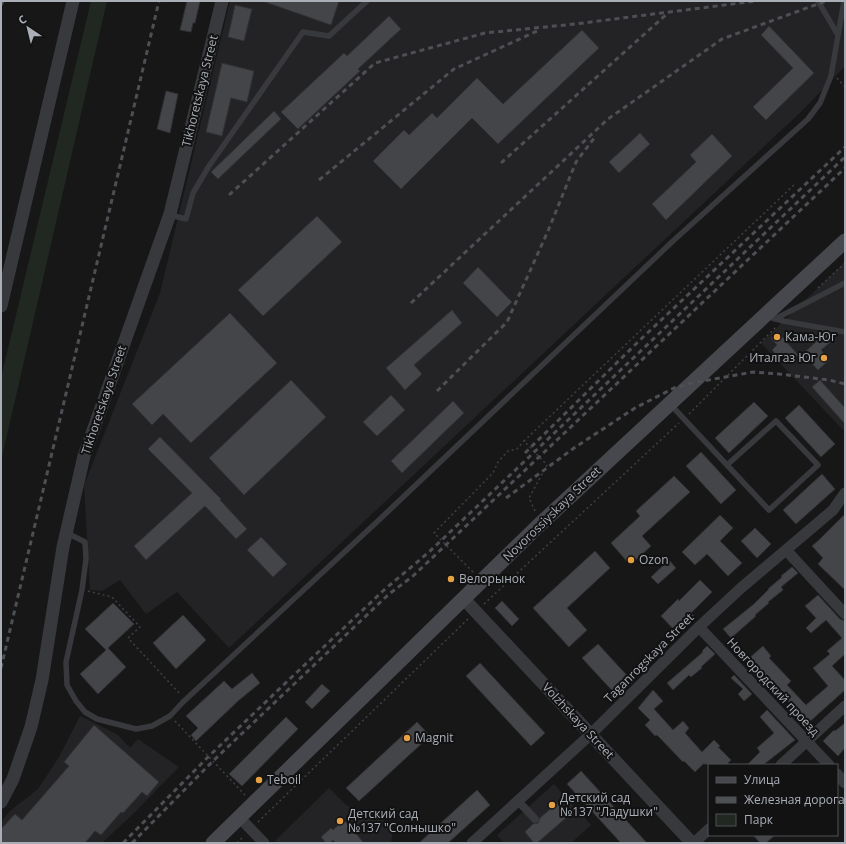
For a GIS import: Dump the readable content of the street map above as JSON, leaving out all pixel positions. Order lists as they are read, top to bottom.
{
  "streets": {
    "main road": ["Novorossiyskaya Street"],
    "street": [
      "Tikhoretskaya Street",
      "Taganrogskaya Street",
      "Новгородский проезд",
      "Volzhskaya Street"
    ]
  },
  "crossings": [
    ["Novorossiyskaya Street", "Volzhskaya Street"],
    ["Taganrogskaya Street", "Новгородский проезд"],
    ["Taganrogskaya Street", "Volzhskaya Street"]
  ],
  "places": [
    "Кама-Юг",
    "Италгаз Юг",
    "Ozon",
    "Велорынок",
    "Magnit",
    "Teboil",
    "Детский сад №137 \"Ладушки\"",
    "Детский сад №137 \"Солнышко\""
  ],
  "legend": ["Улица", "Железная дорога", "Парк"],
  "north": "top left"
}
